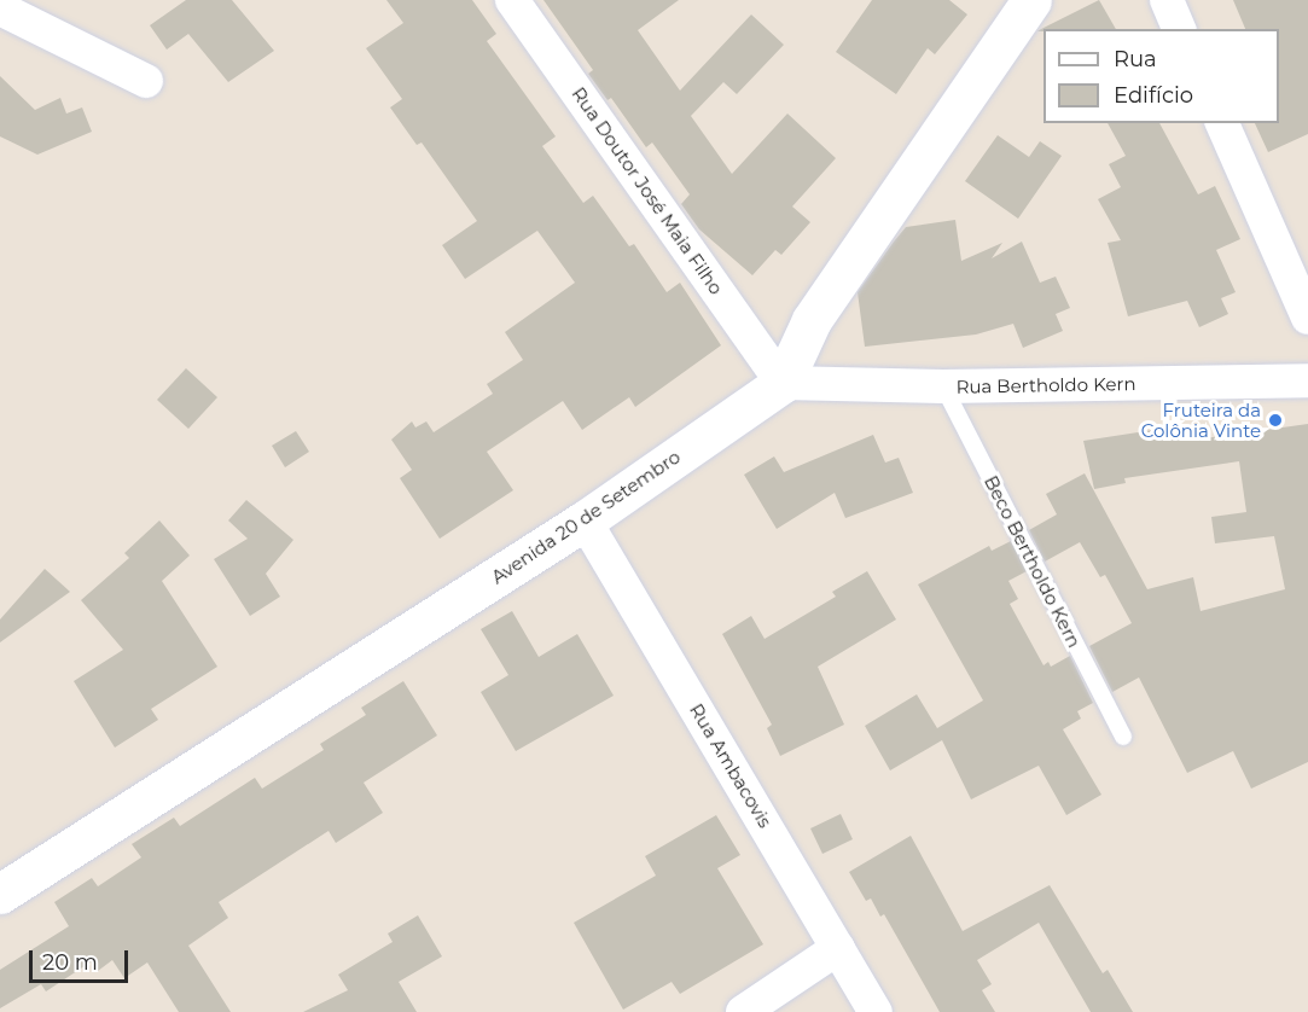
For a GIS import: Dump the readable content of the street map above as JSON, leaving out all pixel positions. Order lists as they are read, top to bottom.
{
  "streets": {
    "street": [
      "Rua Doutor José Maia Filho",
      "Rua Bertholdo Kern",
      "Avenida 20 de Setembro",
      "Rua Ambacovis"
    ],
    "lane": ["Beco Bertholdo Kern"]
  },
  "crossings": [
    ["Rua Doutor José Maia Filho", "Rua Bertholdo Kern"],
    ["Rua Doutor José Maia Filho", "Avenida 20 de Setembro"],
    ["Rua Bertholdo Kern", "Avenida 20 de Setembro"],
    ["Rua Bertholdo Kern", "Beco Bertholdo Kern"],
    ["Avenida 20 de Setembro", "Rua Ambacovis"]
  ],
  "places": ["Fruteira da Colônia Vinte"],
  "legend": ["Rua", "Edifício"],
  "scale_bar": "20 m"
}
